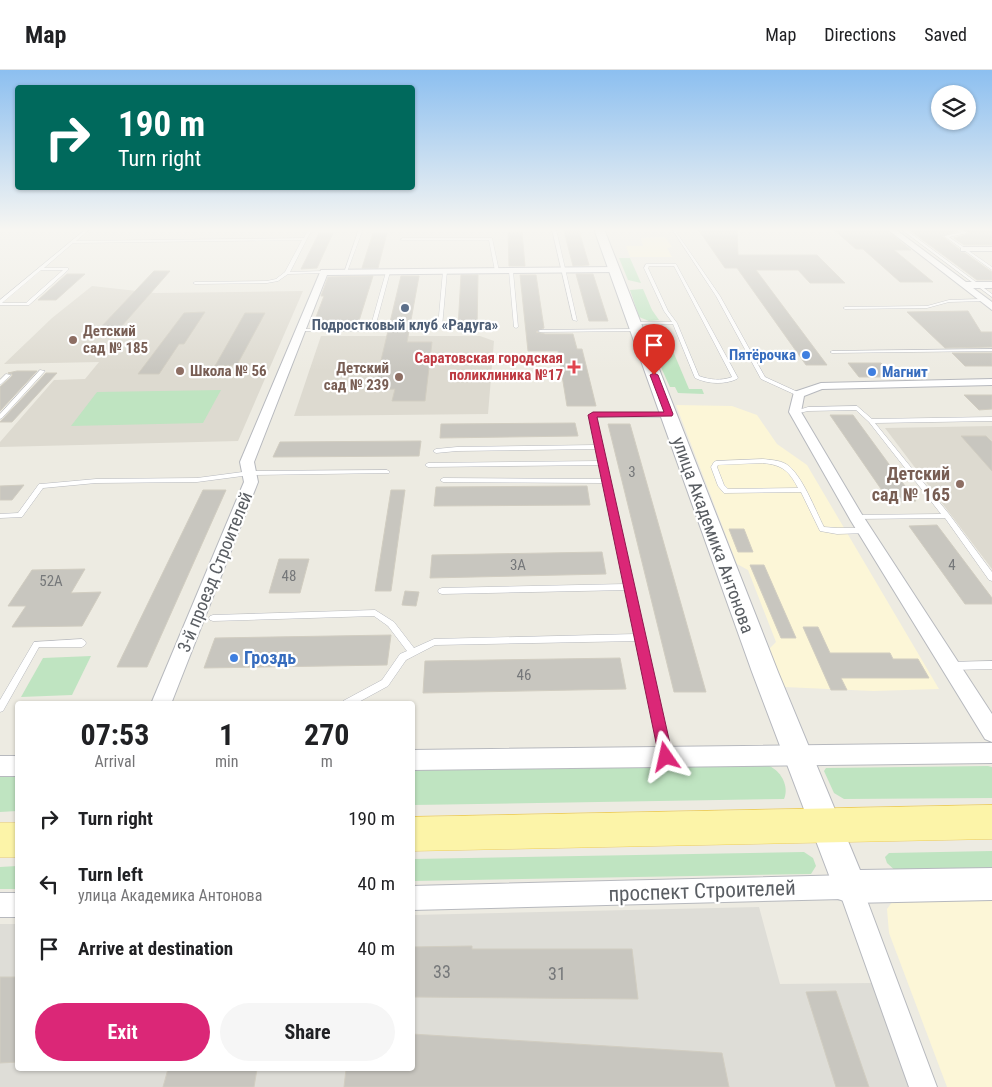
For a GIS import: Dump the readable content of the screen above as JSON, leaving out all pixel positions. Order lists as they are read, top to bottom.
{
  "streets": {
    "main road": ["улица Академика Антонова", "проспект Строителей"],
    "street": ["3-й проезд Строителей"]
  },
  "crossings": [
    ["улица Академика Антонова", "проспект Строителей"]
  ],
  "places": {
    "other": [
      "Подростковый клуб «Радуга»",
      "Детский сад № 185",
      "Пятёрочка",
      "Школа № 56",
      "Магнит",
      "Детский сад № 239",
      "Детский сад № 165",
      "Гроздь"
    ],
    "health": ["Саратовская городская поликлиника №17"]
  },
  "house_numbers": [
    "3",
    "3А",
    "4",
    "48",
    "52А",
    "46",
    "33",
    "31"
  ],
  "page": {
    "header": "Map",
    "nav": ["Map", "Directions", "Saved"],
    "turn": ["190 m", "Turn right"],
    "eta": [
      "07:53",
      "Arrival",
      "1",
      "min",
      "270",
      "m"
    ],
    "list": [
      {
        "name": "Turn right",
        "value": "190 m"
      },
      {
        "name": "Turn left",
        "note": "улица Академика Антонова",
        "value": "40 m"
      },
      {
        "name": "Arrive at destination",
        "value": "40 m"
      }
    ],
    "buttons": ["Exit", "Share"]
  }
}
